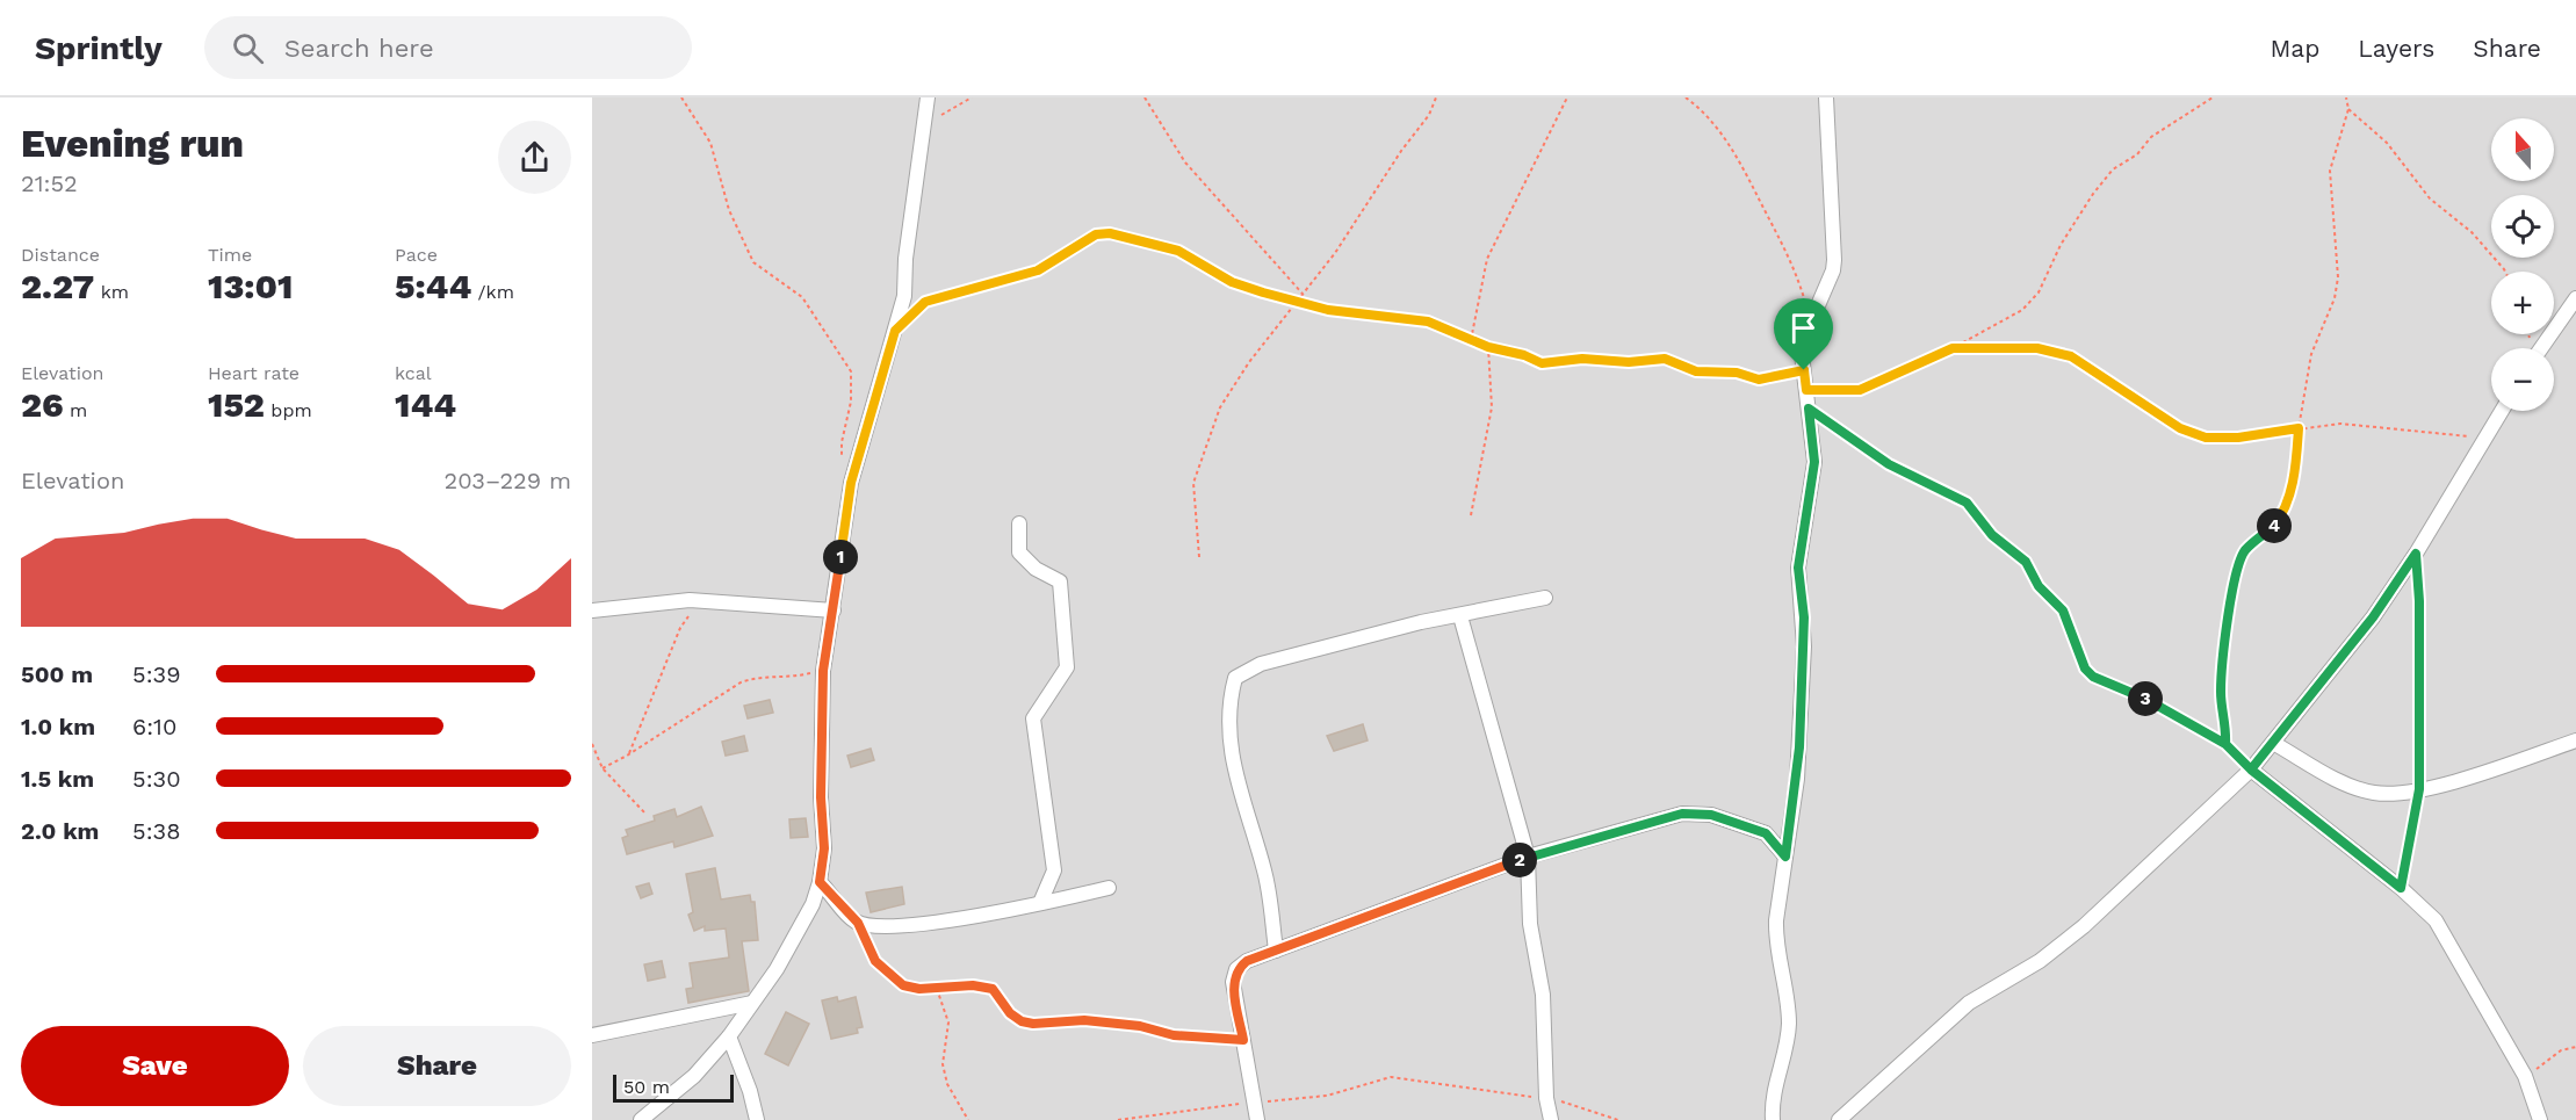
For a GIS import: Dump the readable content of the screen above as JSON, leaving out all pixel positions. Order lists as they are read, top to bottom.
{
  "scale_bar": "50 m",
  "north": "top",
  "page": {
    "header": "Sprintly",
    "search": "Search here",
    "nav": ["Map", "Layers", "Share"],
    "heading": ["Evening run", "21:52"],
    "map_buttons": ["+", "−"],
    "stats": [
      ["Distance", "2.27 km"],
      ["Time", "13:01"],
      ["Pace", "5:44 /km"],
      ["Elevation", "26 m"],
      ["Heart rate", "152 bpm"],
      ["kcal", "144"]
    ],
    "chart": ["Elevation", "203–229 m"],
    "pins": [
      "4",
      "1",
      "3",
      "2"
    ],
    "list": [
      {
        "name": "500 m",
        "note": "5:39"
      },
      {
        "name": "1.0 km",
        "note": "6:10"
      },
      {
        "name": "1.5 km",
        "note": "5:30"
      },
      {
        "name": "2.0 km",
        "note": "5:38"
      }
    ],
    "buttons": ["Save", "Share"],
    "scale": "50 m"
  }
}
